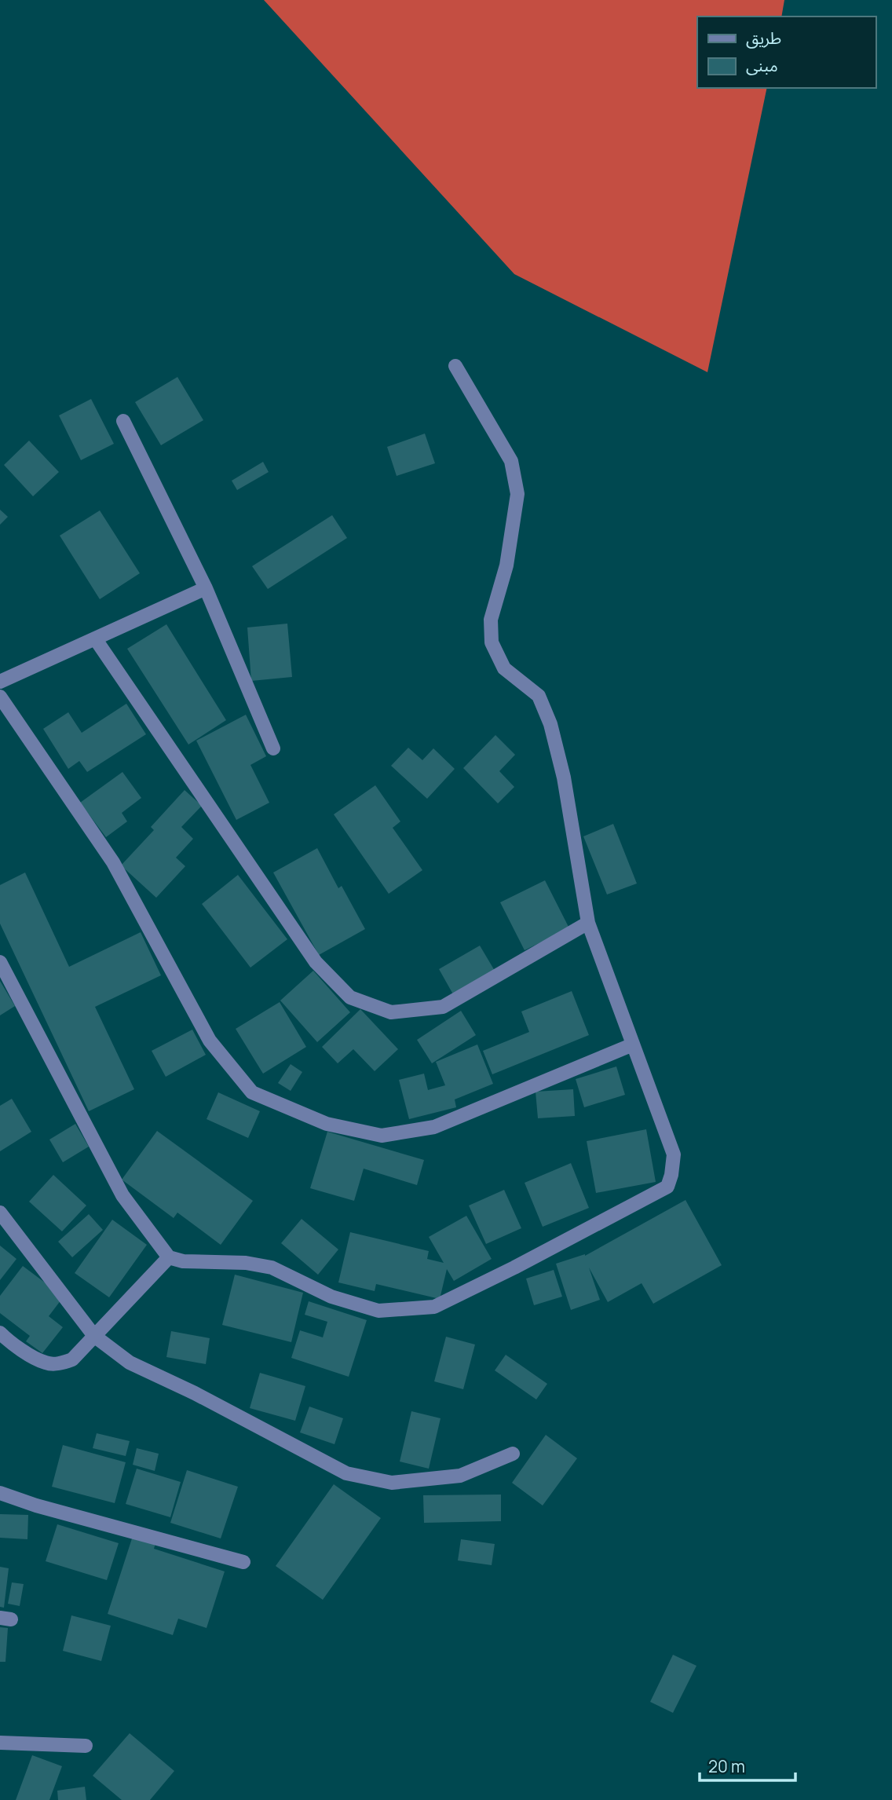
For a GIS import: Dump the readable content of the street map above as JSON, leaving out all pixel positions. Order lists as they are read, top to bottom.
{
  "legend": ["طريق", "مبنى"],
  "scale_bar": "20 m"
}
